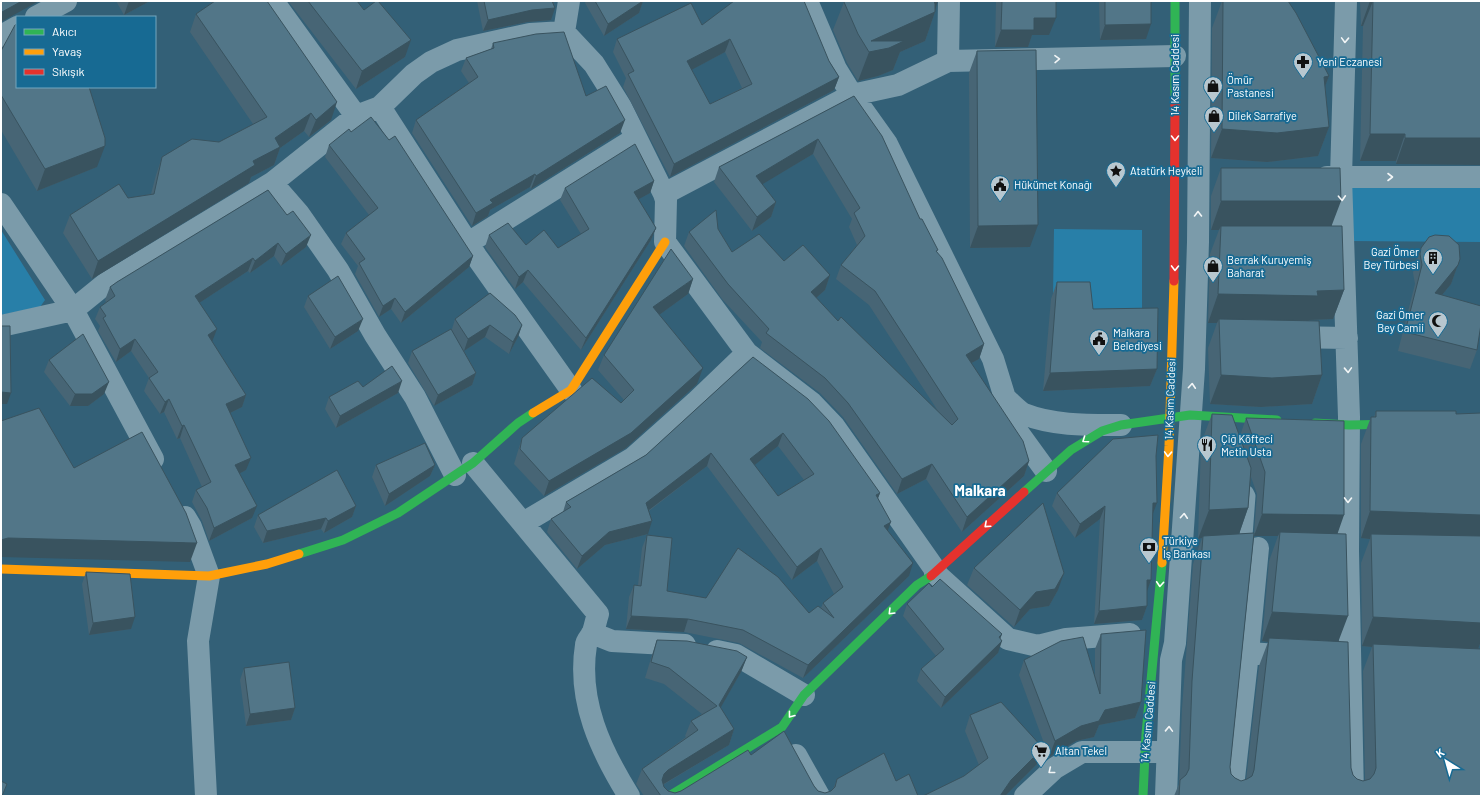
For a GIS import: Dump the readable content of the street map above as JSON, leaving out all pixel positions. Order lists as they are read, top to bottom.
{
  "streets": {
    "street": ["14 Kasım Caddesi"]
  },
  "districts": ["Malkara"],
  "places": {
    "pharmacy": ["Yeni Eczanesi"],
    "shop": ["Ömür Pastanesi", "Dilek Sarrafiye", "Berrak Kuruyemiş Baharat"],
    "place": ["Atatürk Heykeli"],
    "public building": ["Hükümet Konağı", "Malkara Belediyesi"],
    "building": ["Gazi Ömer Bey Türbesi"],
    "mosque": ["Gazi Ömer Bey Camii"],
    "restaurant": ["Çiğ Köfteci Metin Usta"],
    "bank": ["Türkiye İş Bankası"],
    "supermarket": ["Altan Tekel"]
  },
  "legend": ["Akıcı", "Yavaş", "Sıkışık"],
  "north": "top left"
}
